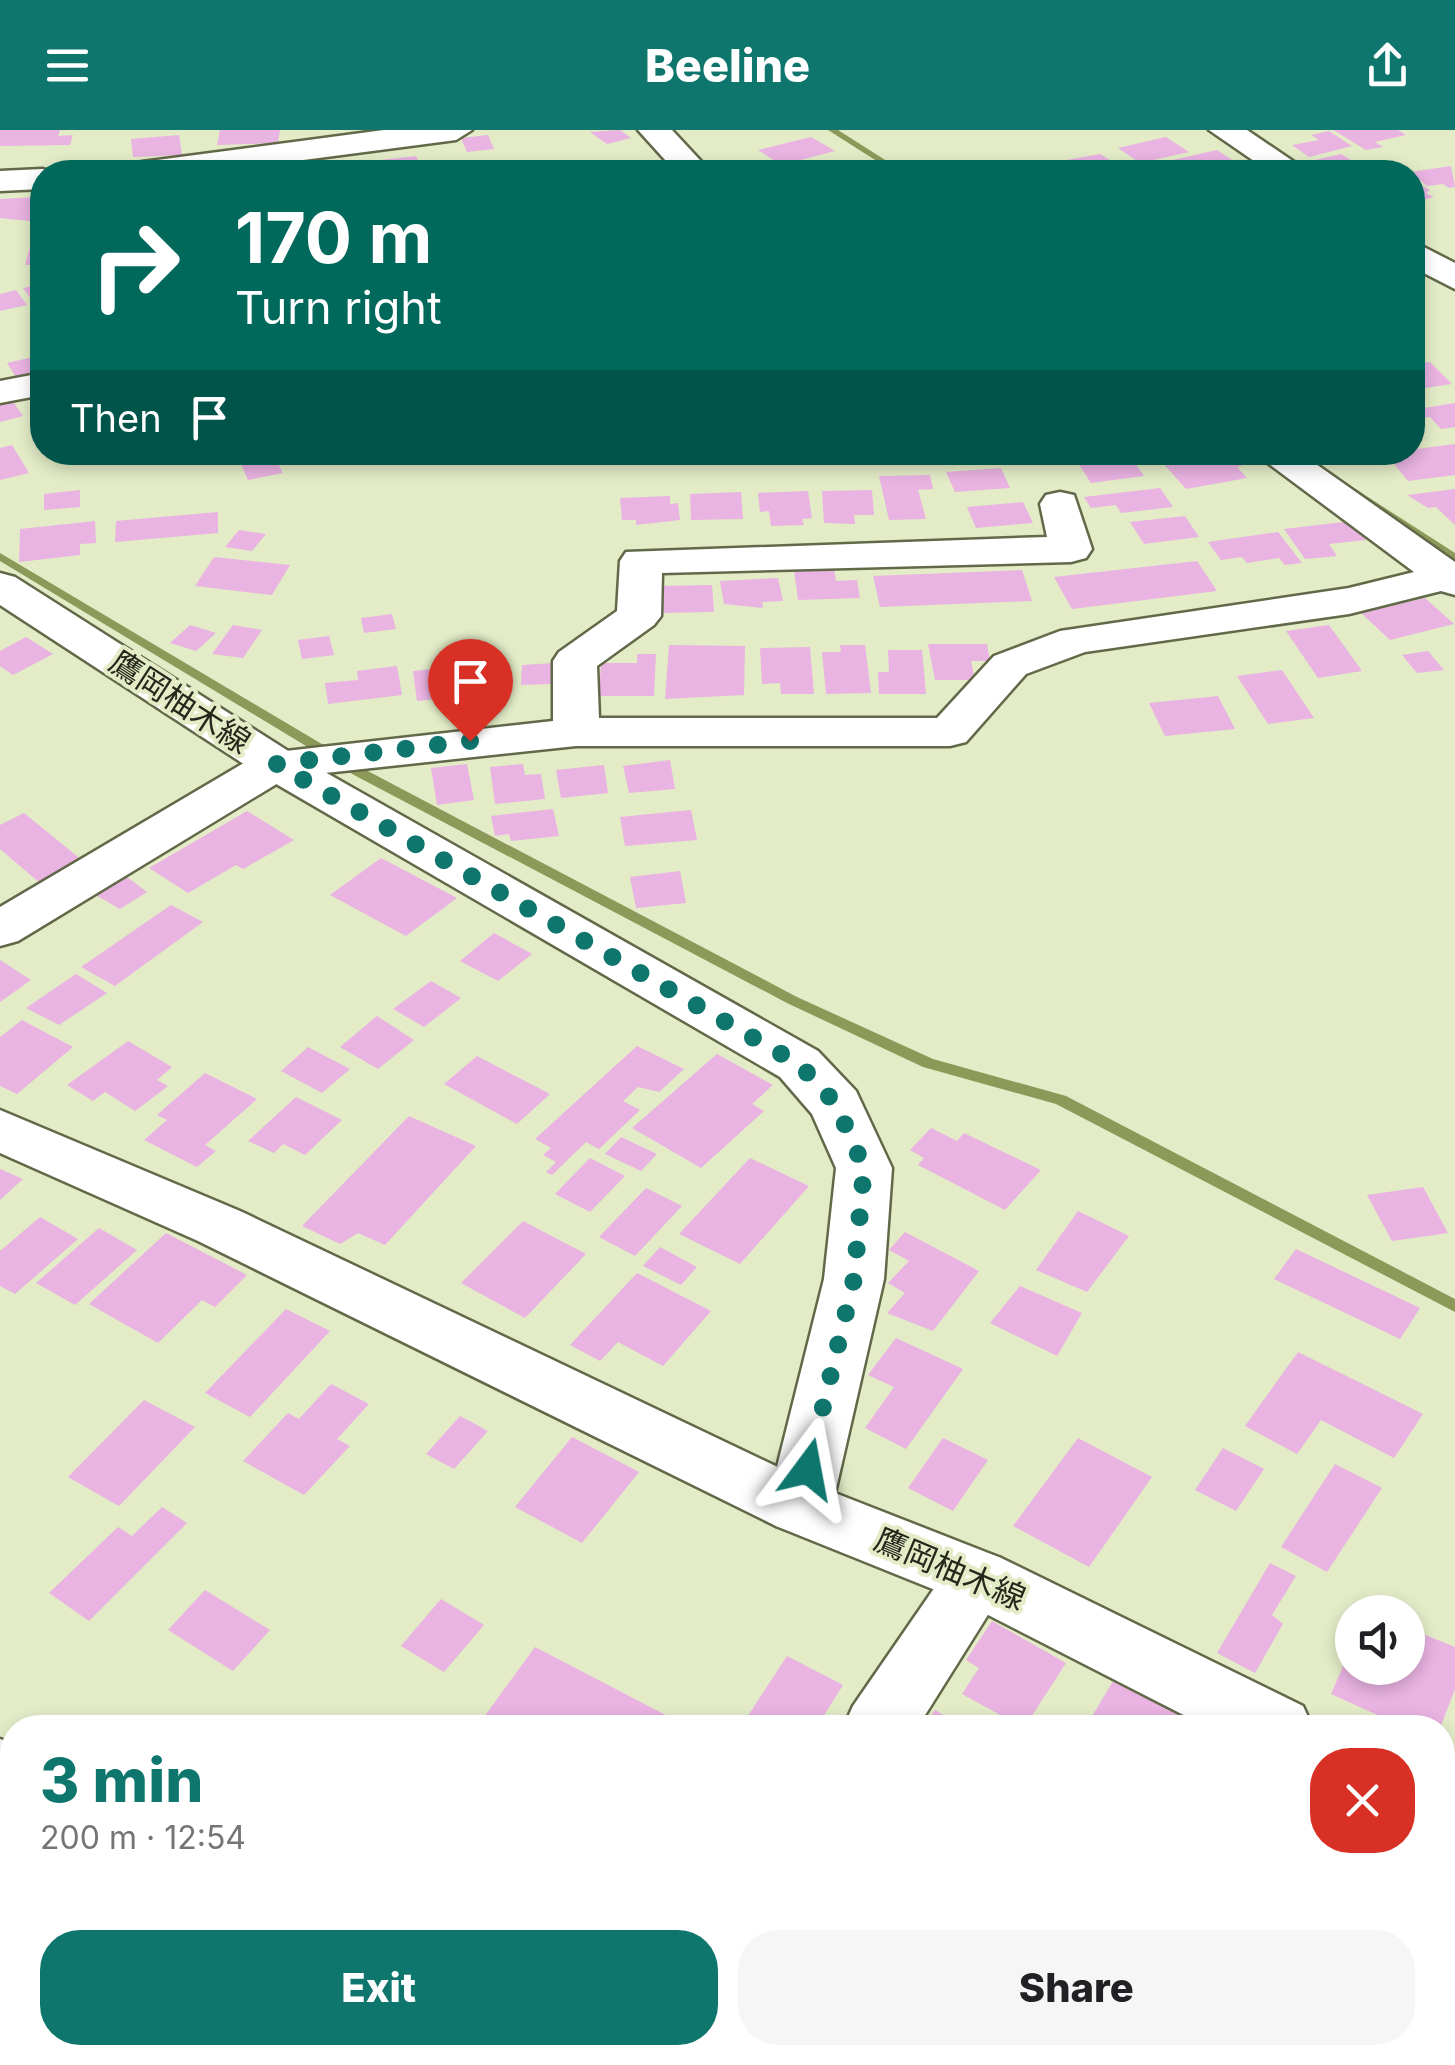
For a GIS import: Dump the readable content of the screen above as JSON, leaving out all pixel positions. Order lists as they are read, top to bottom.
{
  "streets": {
    "street": ["鷹岡柚木線"]
  },
  "page": {
    "header": "Beeline",
    "turn": ["170 m", "Turn right"],
    "then": "Then",
    "heading": ["3 min", "200 m · 12:54"],
    "buttons": ["Exit", "Share"]
  }
}
